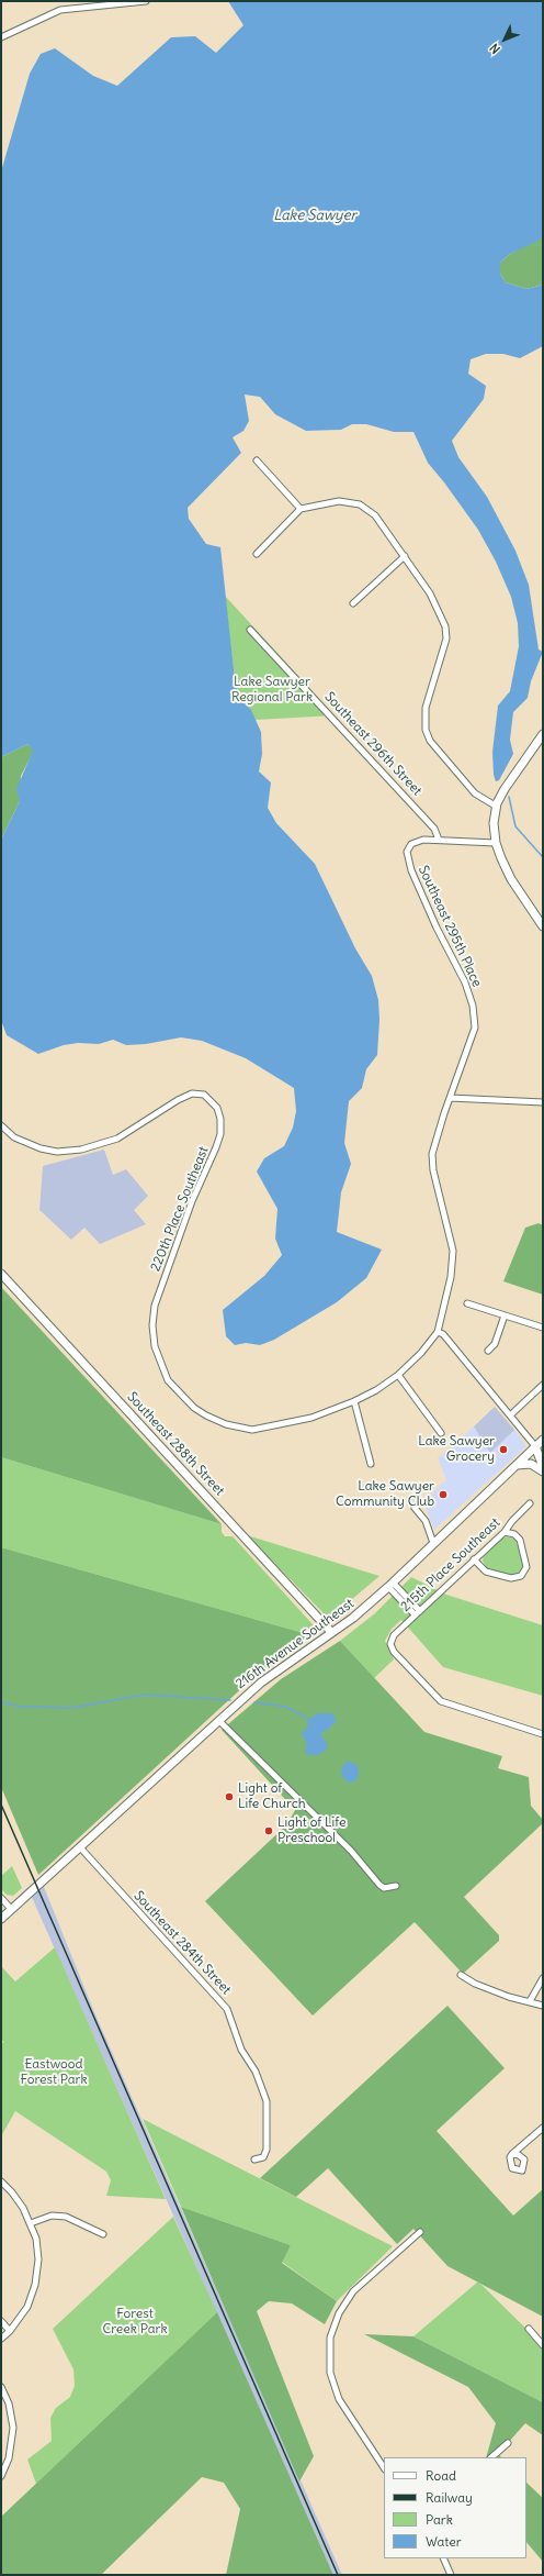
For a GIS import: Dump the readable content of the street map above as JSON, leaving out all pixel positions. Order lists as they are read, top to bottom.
{
  "streets": {
    "street": [
      "Southeast 296th Street",
      "Southeast 295th Place",
      "220th Place Southeast",
      "Southeast 288th Street",
      "215th Place Southeast",
      "216th Avenue Southeast",
      "Southeast 284th Street"
    ]
  },
  "crossings": [
    ["Southeast 296th Street", "Southeast 295th Place"],
    ["Southeast 288th Street", "216th Avenue Southeast"],
    ["216th Avenue Southeast", "Southeast 284th Street"]
  ],
  "water": ["Lake Sawyer"],
  "parks": ["Lake Sawyer Regional Park", "Eastwood Forest Park", "Forest Creek Park"],
  "places": [
    "Lake Sawyer Grocery",
    "Lake Sawyer Community Club",
    "Light of Life Church",
    "Light of Life Preschool"
  ],
  "legend": [
    "Road",
    "Railway",
    "Park",
    "Water"
  ],
  "north": "bottom left"
}
